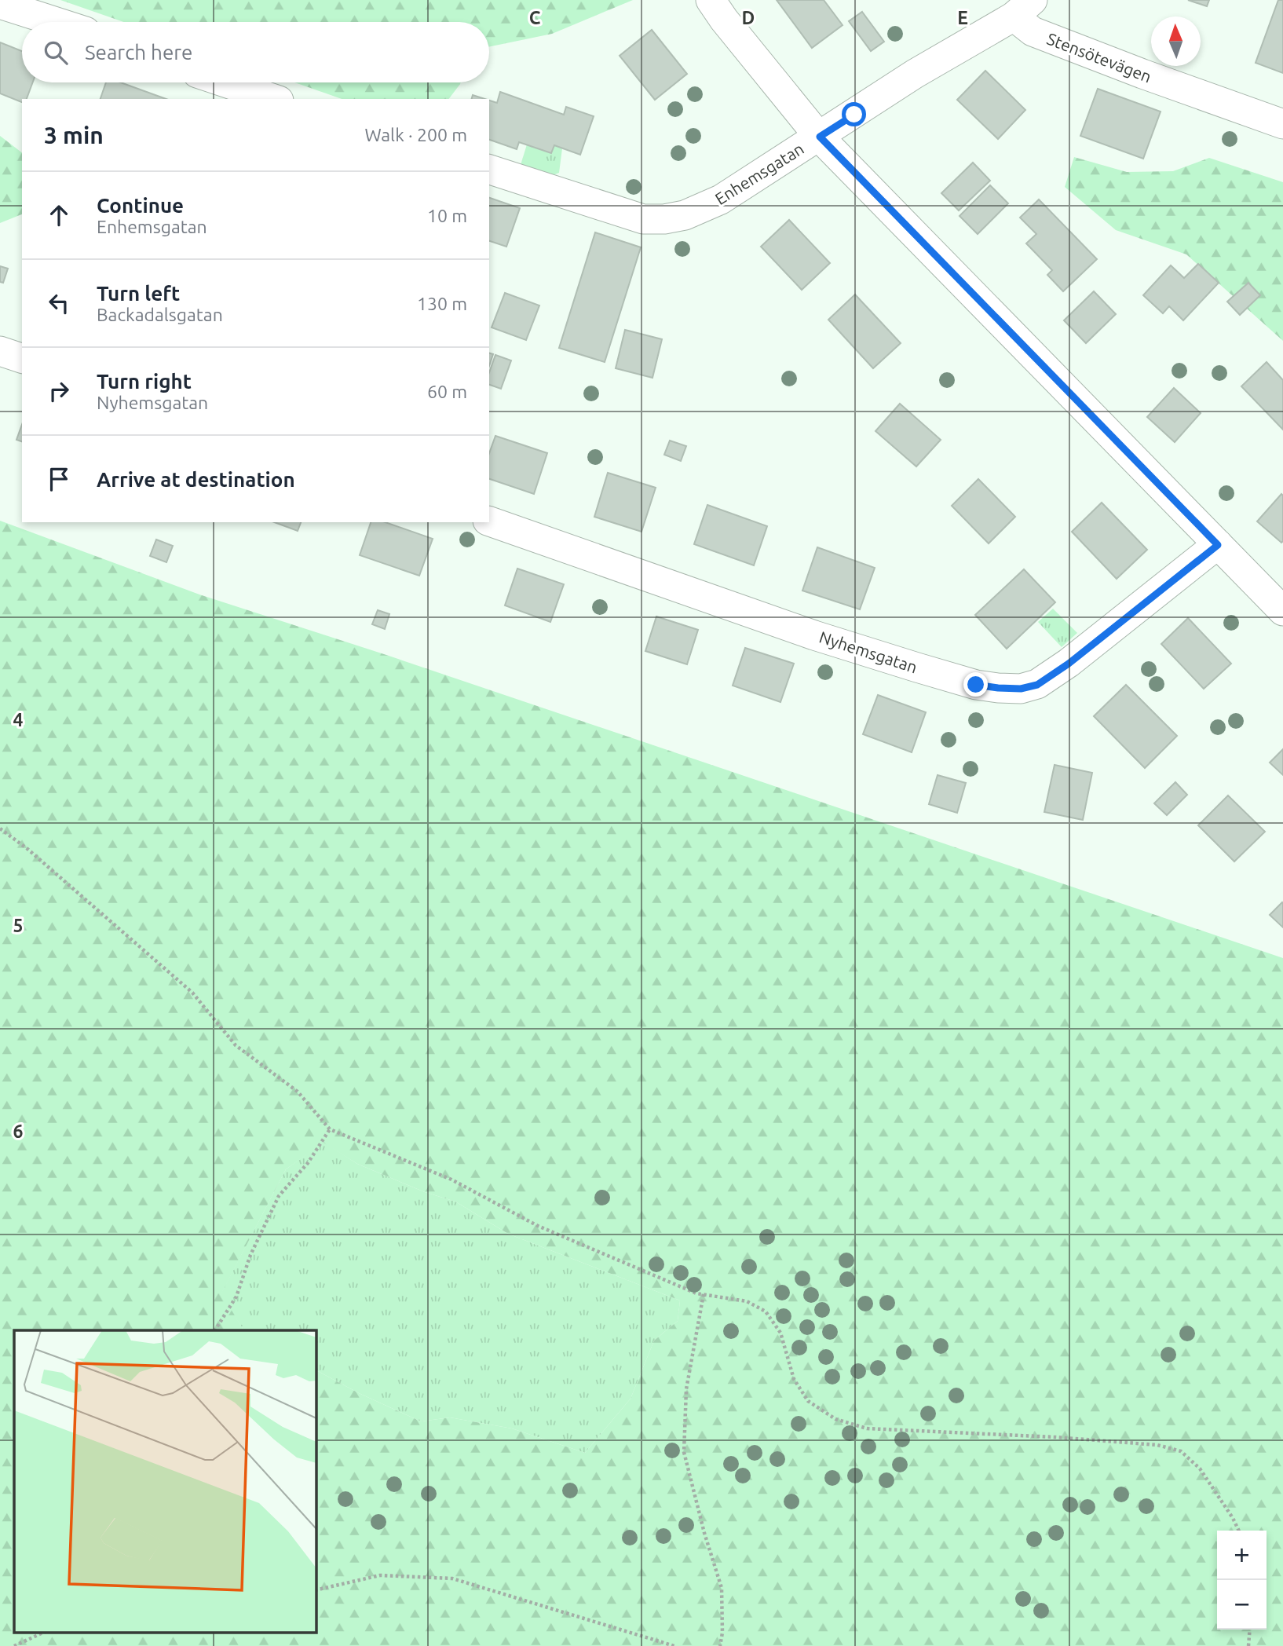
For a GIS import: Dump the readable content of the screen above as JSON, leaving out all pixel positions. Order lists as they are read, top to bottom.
{
  "streets": {
    "street": ["Stensötevägen", "Enhemsgatan", "Nyhemsgatan"]
  },
  "crossings": [
    ["Stensötevägen", "Enhemsgatan"]
  ],
  "north": "top",
  "page": {
    "search": "Search here",
    "heading": ["3 min", "Walk · 200 m"],
    "list": [
      ["Continue", "Enhemsgatan", "10 m"],
      ["Turn left", "Backadalsgatan", "130 m"],
      ["Turn right", "Nyhemsgatan", "60 m"],
      "Arrive at destination"
    ],
    "map_buttons": ["+", "−"]
  },
  "grid": {
    "columns": ["C", "D", "E"],
    "rows": ["4", "5", "6"]
  }
}
